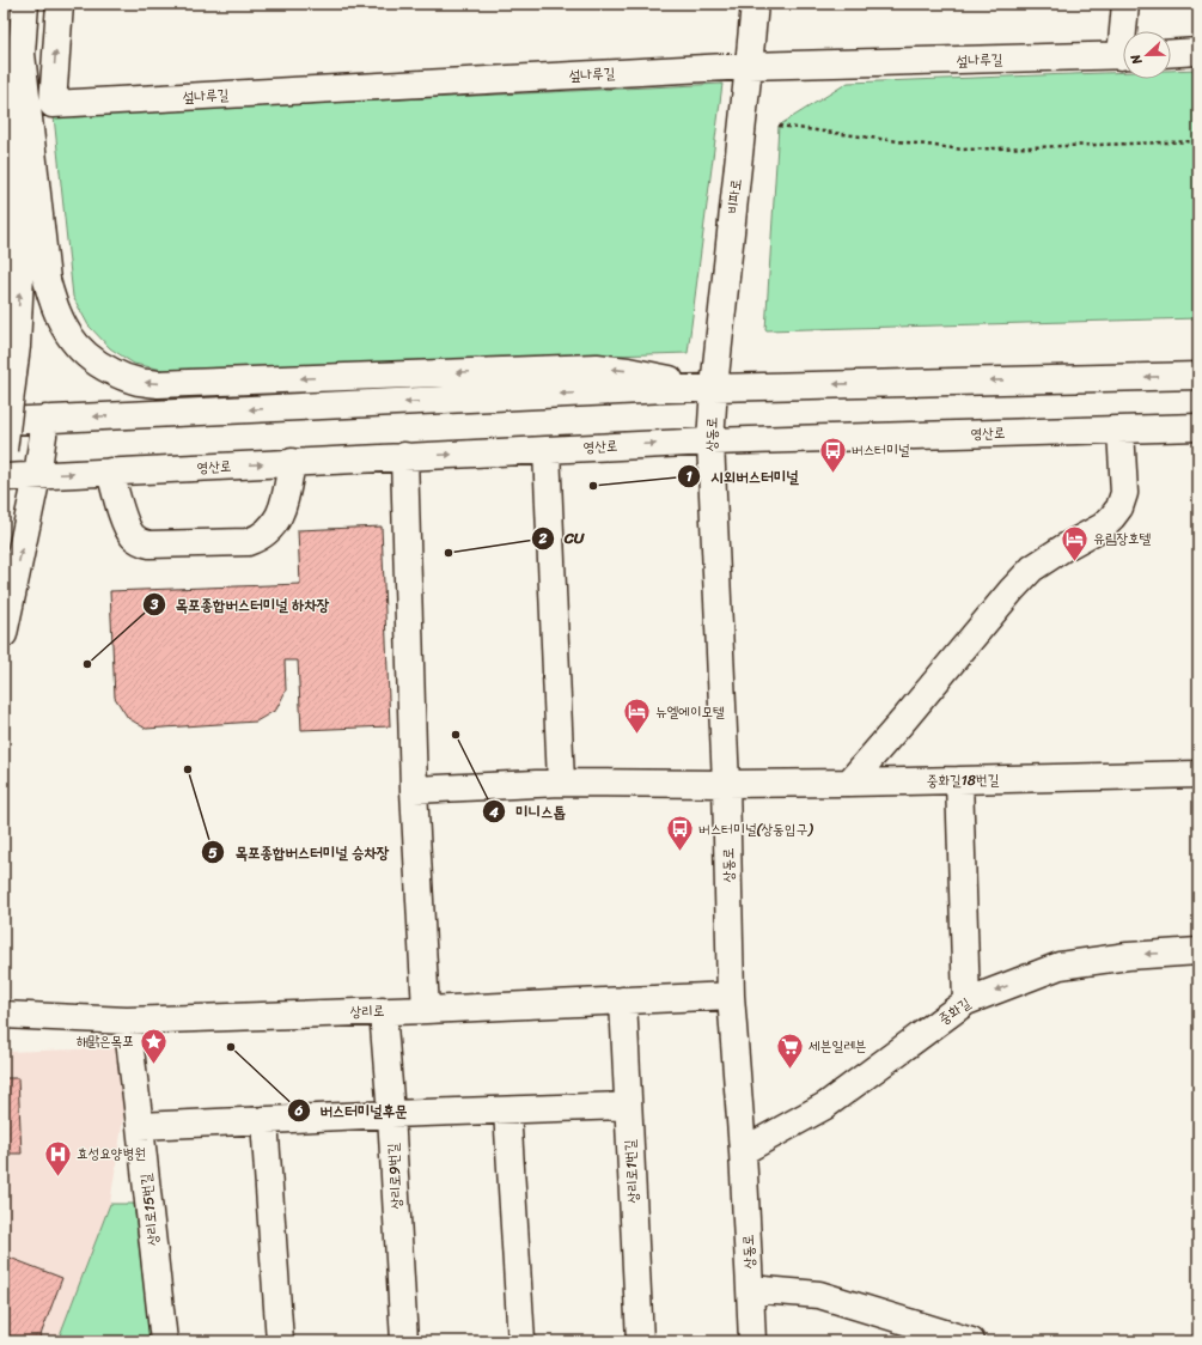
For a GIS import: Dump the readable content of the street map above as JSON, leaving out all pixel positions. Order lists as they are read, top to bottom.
{
  "streets": {
    "street": [
      "섶나루길",
      "비파로",
      "영산로",
      "상동로",
      "중화길18번길",
      "상리로",
      "중화길",
      "상리로1번길",
      "상리로9번길",
      "상리로15번길"
    ]
  },
  "crossings": [
    ["섶나루길", "비파로"],
    ["비파로", "상동로"],
    ["영산로", "상동로"],
    ["상동로", "중화길18번길"],
    ["상동로", "상리로"],
    ["상동로", "중화길"],
    ["상리로", "상리로1번길"],
    ["상리로", "상리로9번길"],
    ["상리로", "상리로15번길"]
  ],
  "one_way": ["섶나루길", "중화길"],
  "places": {
    "bus stop": ["버스터미널", "버스터미널(상동입구)"],
    "other": [
      "시외버스터미널",
      "CU",
      "목포종합버스터미널 하차장",
      "미니스톱",
      "목포종합버스터미널 승차장",
      "버스터미널후문"
    ],
    "hotel": ["유림장호텔", "뉴엘에이모텔"],
    "place": ["해맑은목포"],
    "supermarket": ["세븐일레븐"],
    "hospital": ["효성요양병원"]
  },
  "north": "left"
}
